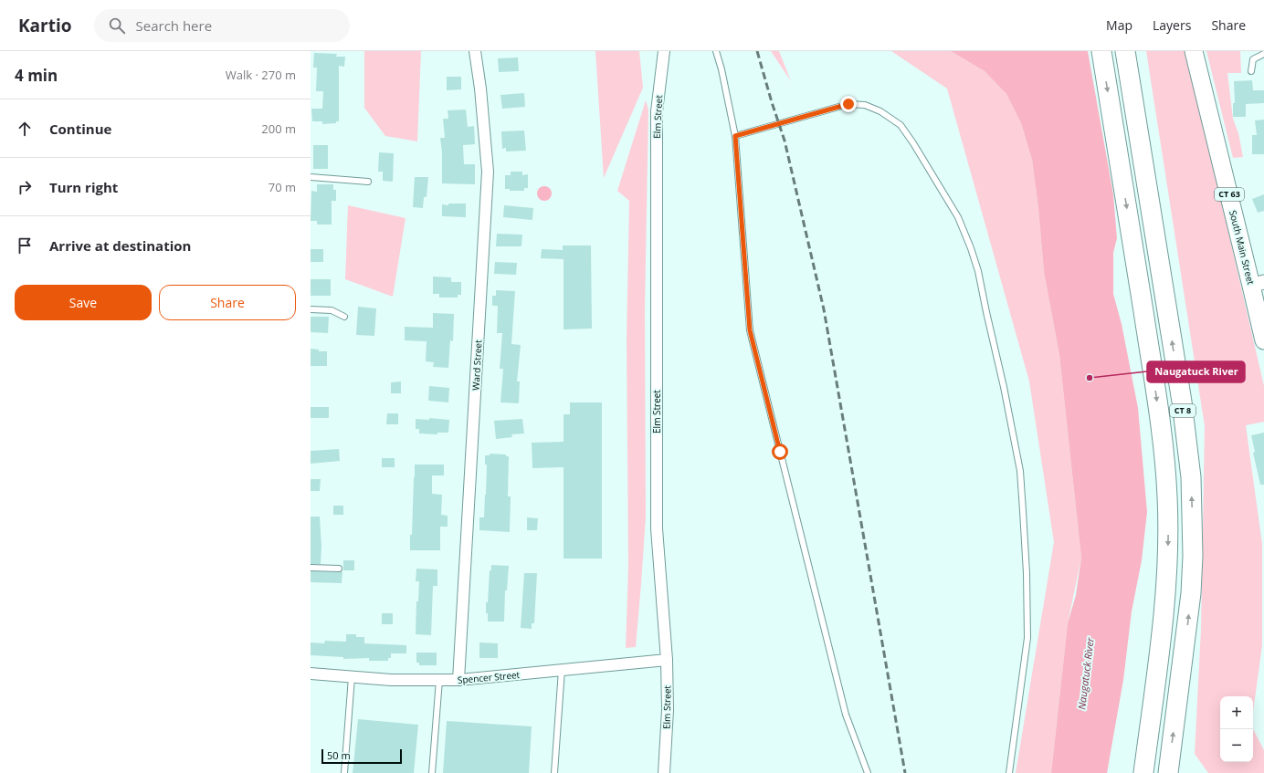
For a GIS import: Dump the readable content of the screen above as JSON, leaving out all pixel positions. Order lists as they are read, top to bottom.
{
  "streets": {
    "highway": ["CT 8"],
    "main road": ["CT 63", "South Main Street"],
    "street": ["Elm Street", "Ward Street", "Spencer Street"]
  },
  "crossings": [
    ["Elm Street", "Spencer Street"],
    ["Ward Street", "Spencer Street"]
  ],
  "water": ["Naugatuck River"],
  "places": ["Naugatuck River"],
  "scale_bar": "50 m",
  "page": {
    "header": "Kartio",
    "search": "Search here",
    "nav": ["Map", "Layers", "Share"],
    "heading": ["4 min", "Walk · 270 m"],
    "list": [
      ["Continue", "200 m"],
      ["Turn right", "70 m"],
      "Arrive at destination"
    ],
    "buttons": ["Save", "Share"],
    "map_buttons": ["+", "−"],
    "scale": "50 m"
  }
}
